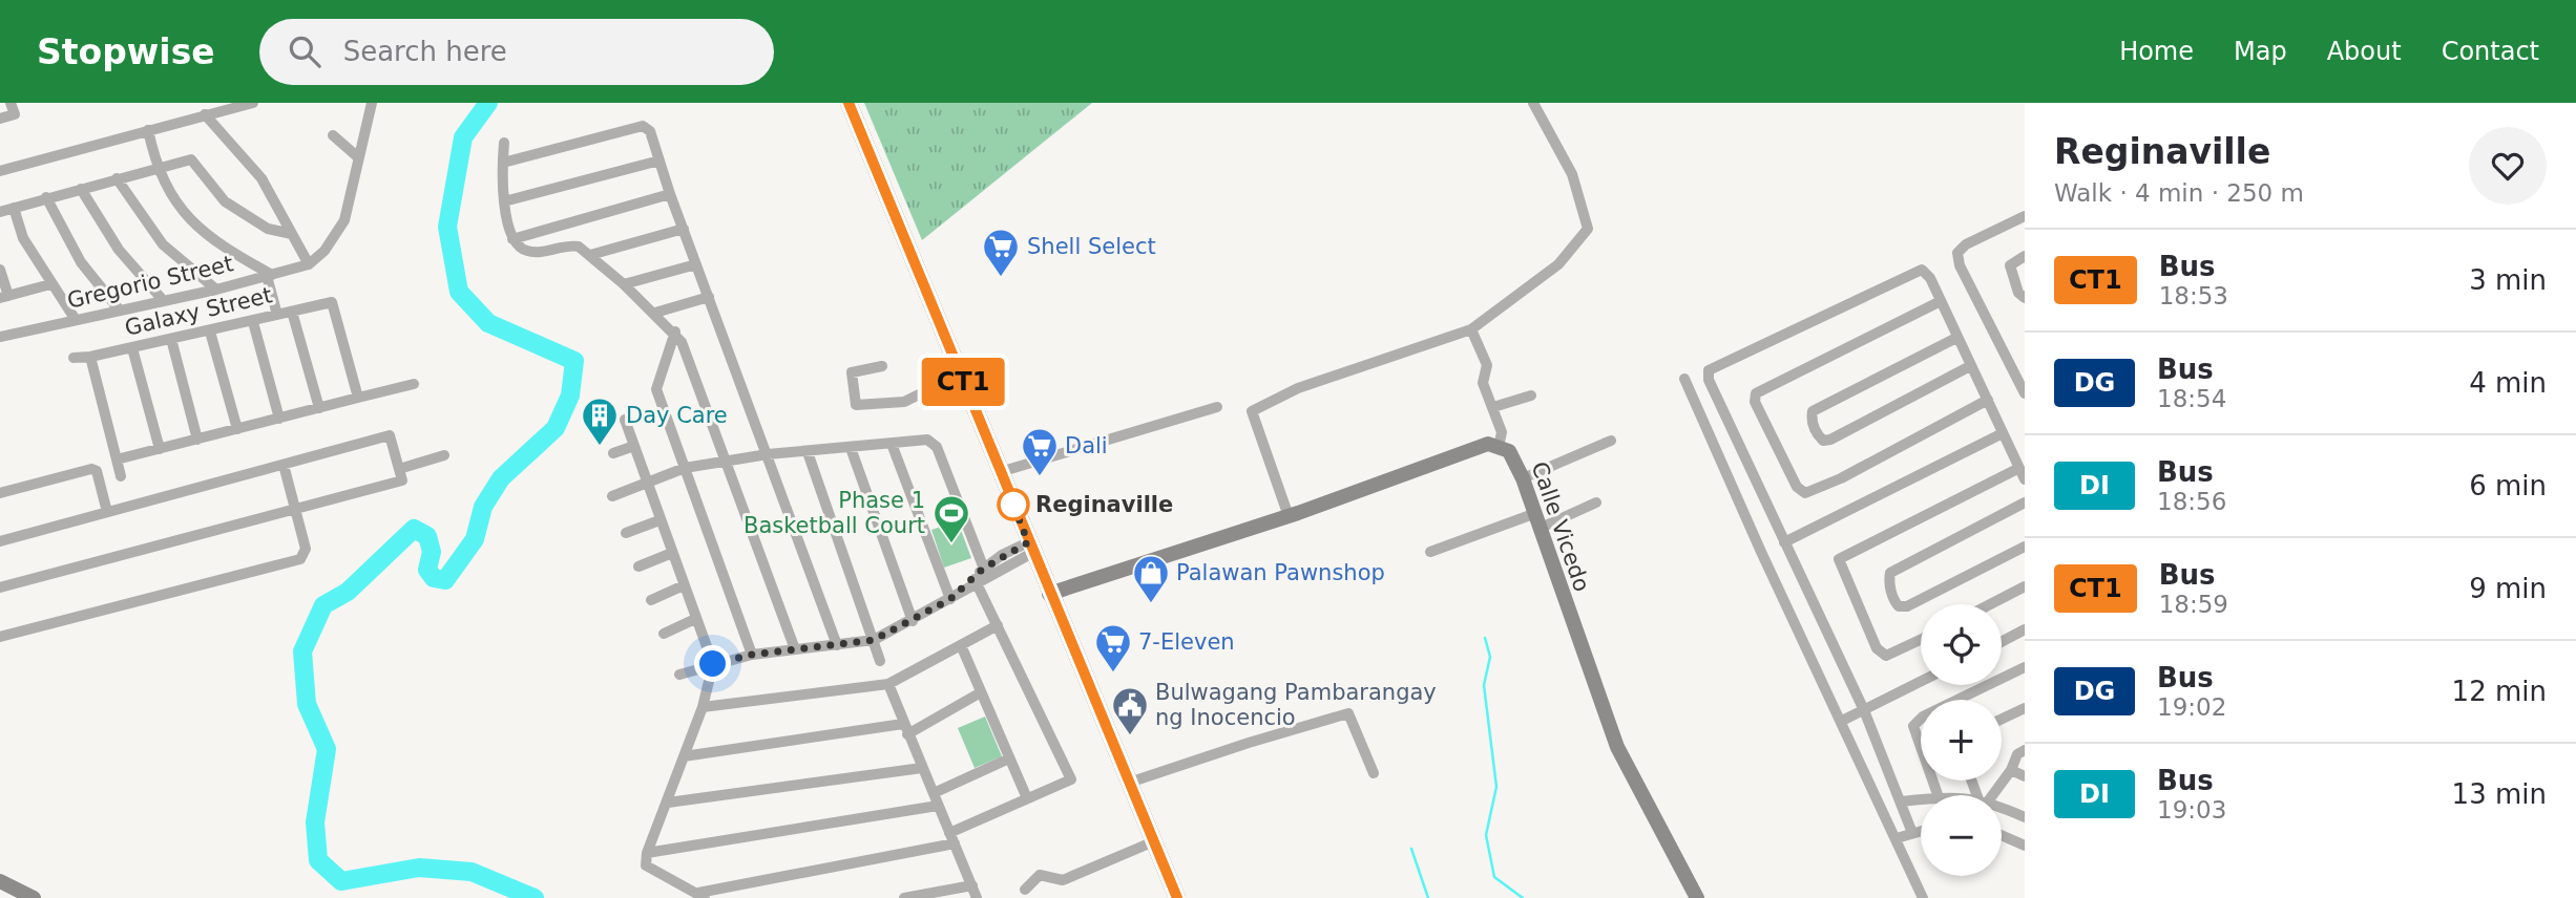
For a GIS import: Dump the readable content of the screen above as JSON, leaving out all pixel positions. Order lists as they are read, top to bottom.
{
  "streets": {
    "street": ["Gregorio Street", "Galaxy Street", "Calle Vicedo"]
  },
  "places": {
    "supermarket": ["Shell Select", "Dali", "7-Eleven"],
    "building": ["Day Care"],
    "other": ["Reginaville"],
    "sports": ["Phase 1 Basketball Court"],
    "shop": ["Palawan Pawnshop"],
    "public building": ["Bulwagang Pambarangay ng Inocencio"]
  },
  "lines": ["bus line CT1"],
  "page": {
    "header": "Stopwise",
    "search": "Search here",
    "nav": [
      "Home",
      "Map",
      "About",
      "Contact"
    ],
    "on_map": "CT1",
    "heading": ["Reginaville", "Walk · 4 min · 250 m"],
    "list": [
      {
        "mark": "CT1",
        "name": "Bus",
        "note": "18:53",
        "value": "3 min"
      },
      {
        "mark": "DG",
        "name": "Bus",
        "note": "18:54",
        "value": "4 min"
      },
      {
        "mark": "DI",
        "name": "Bus",
        "note": "18:56",
        "value": "6 min"
      },
      {
        "mark": "CT1",
        "name": "Bus",
        "note": "18:59",
        "value": "9 min"
      },
      {
        "mark": "DG",
        "name": "Bus",
        "note": "19:02",
        "value": "12 min"
      },
      {
        "mark": "DI",
        "name": "Bus",
        "note": "19:03",
        "value": "13 min"
      }
    ],
    "map_buttons": ["+", "−"]
  }
}
